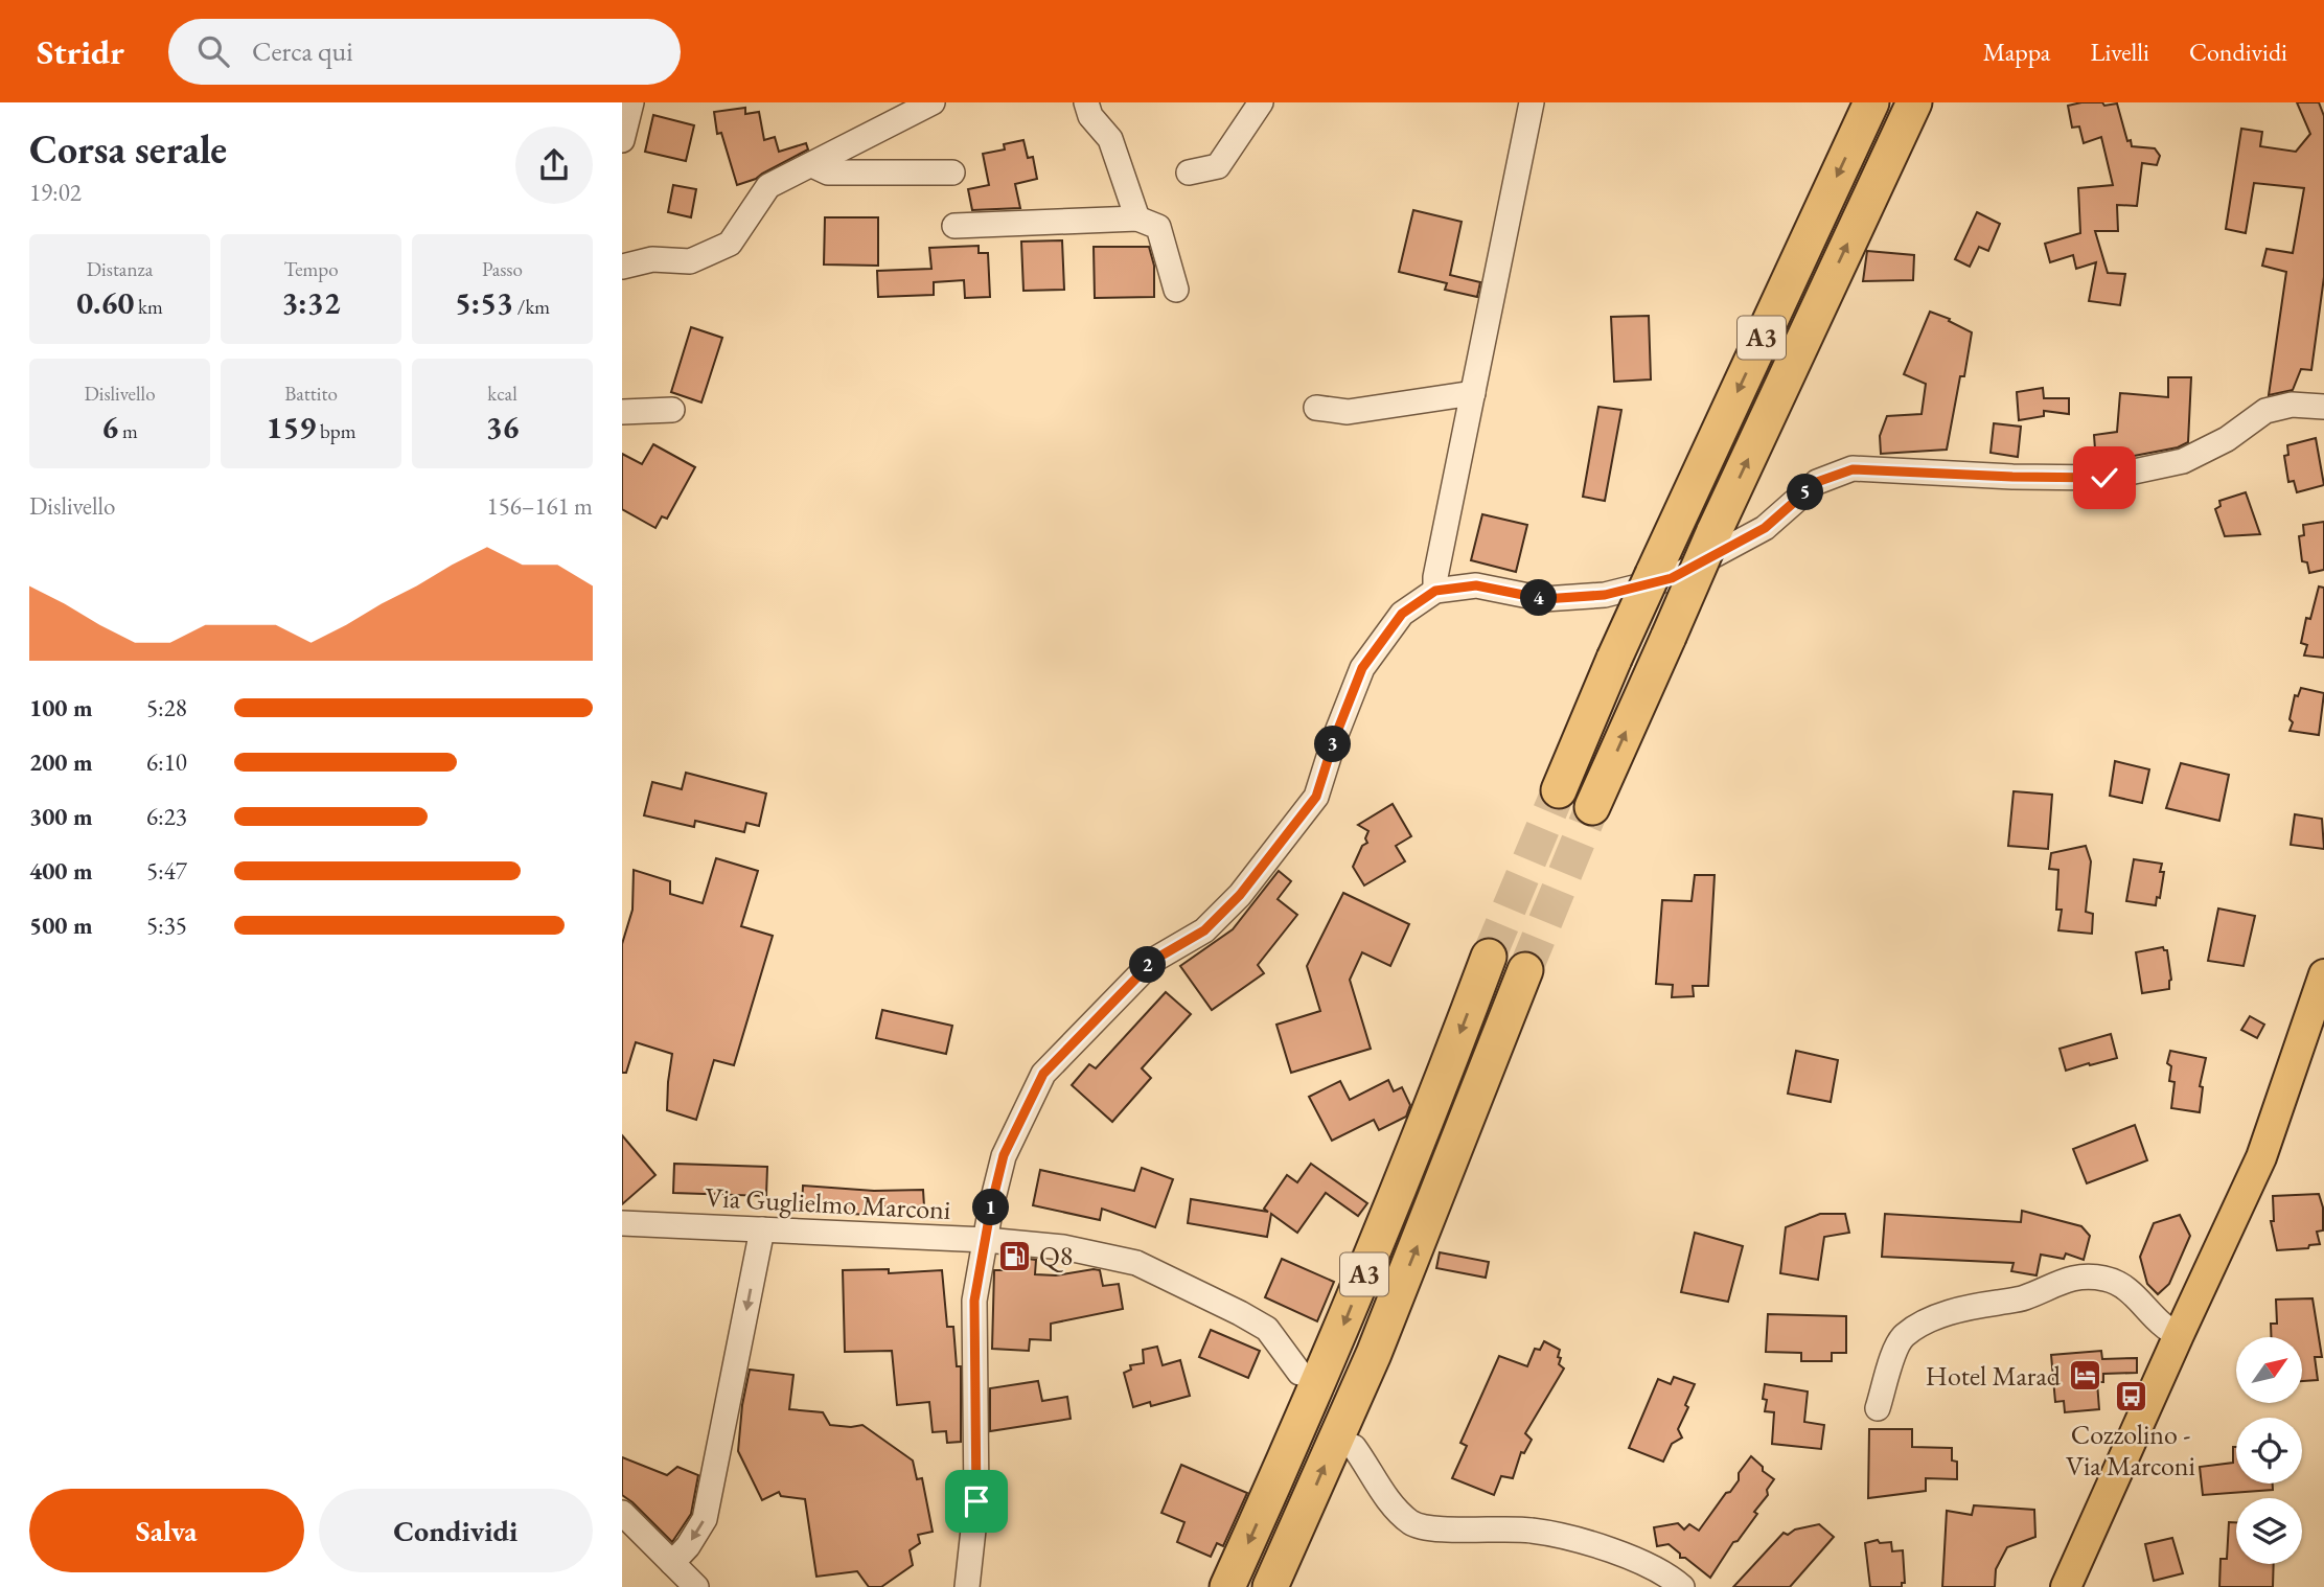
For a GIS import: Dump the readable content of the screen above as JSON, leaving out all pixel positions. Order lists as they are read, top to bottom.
{
  "streets": {
    "highway": ["A3"],
    "street": ["Via Guglielmo Marconi"]
  },
  "places": {
    "fuel station": ["Q8"],
    "hotel": ["Hotel Marad"],
    "bus stop": ["Cozzolino - Via Marconi"]
  },
  "north": "top right",
  "page": {
    "header": "Stridr",
    "search": "Cerca qui",
    "nav": ["Mappa", "Livelli", "Condividi"],
    "heading": ["Corsa serale", "19:02"],
    "stats": [
      ["Distanza", "0.60 km"],
      ["Tempo", "3:32"],
      ["Passo", "5:53 /km"],
      ["Dislivello", "6 m"],
      ["Battito", "159 bpm"],
      ["kcal", "36"]
    ],
    "pins": [
      "5",
      "4",
      "3",
      "2",
      "1"
    ],
    "chart": ["Dislivello", "156–161 m"],
    "list": [
      {
        "name": "100 m",
        "note": "5:28"
      },
      {
        "name": "200 m",
        "note": "6:10"
      },
      {
        "name": "300 m",
        "note": "6:23"
      },
      {
        "name": "400 m",
        "note": "5:47"
      },
      {
        "name": "500 m",
        "note": "5:35"
      }
    ],
    "buttons": ["Salva", "Condividi"]
  }
}
